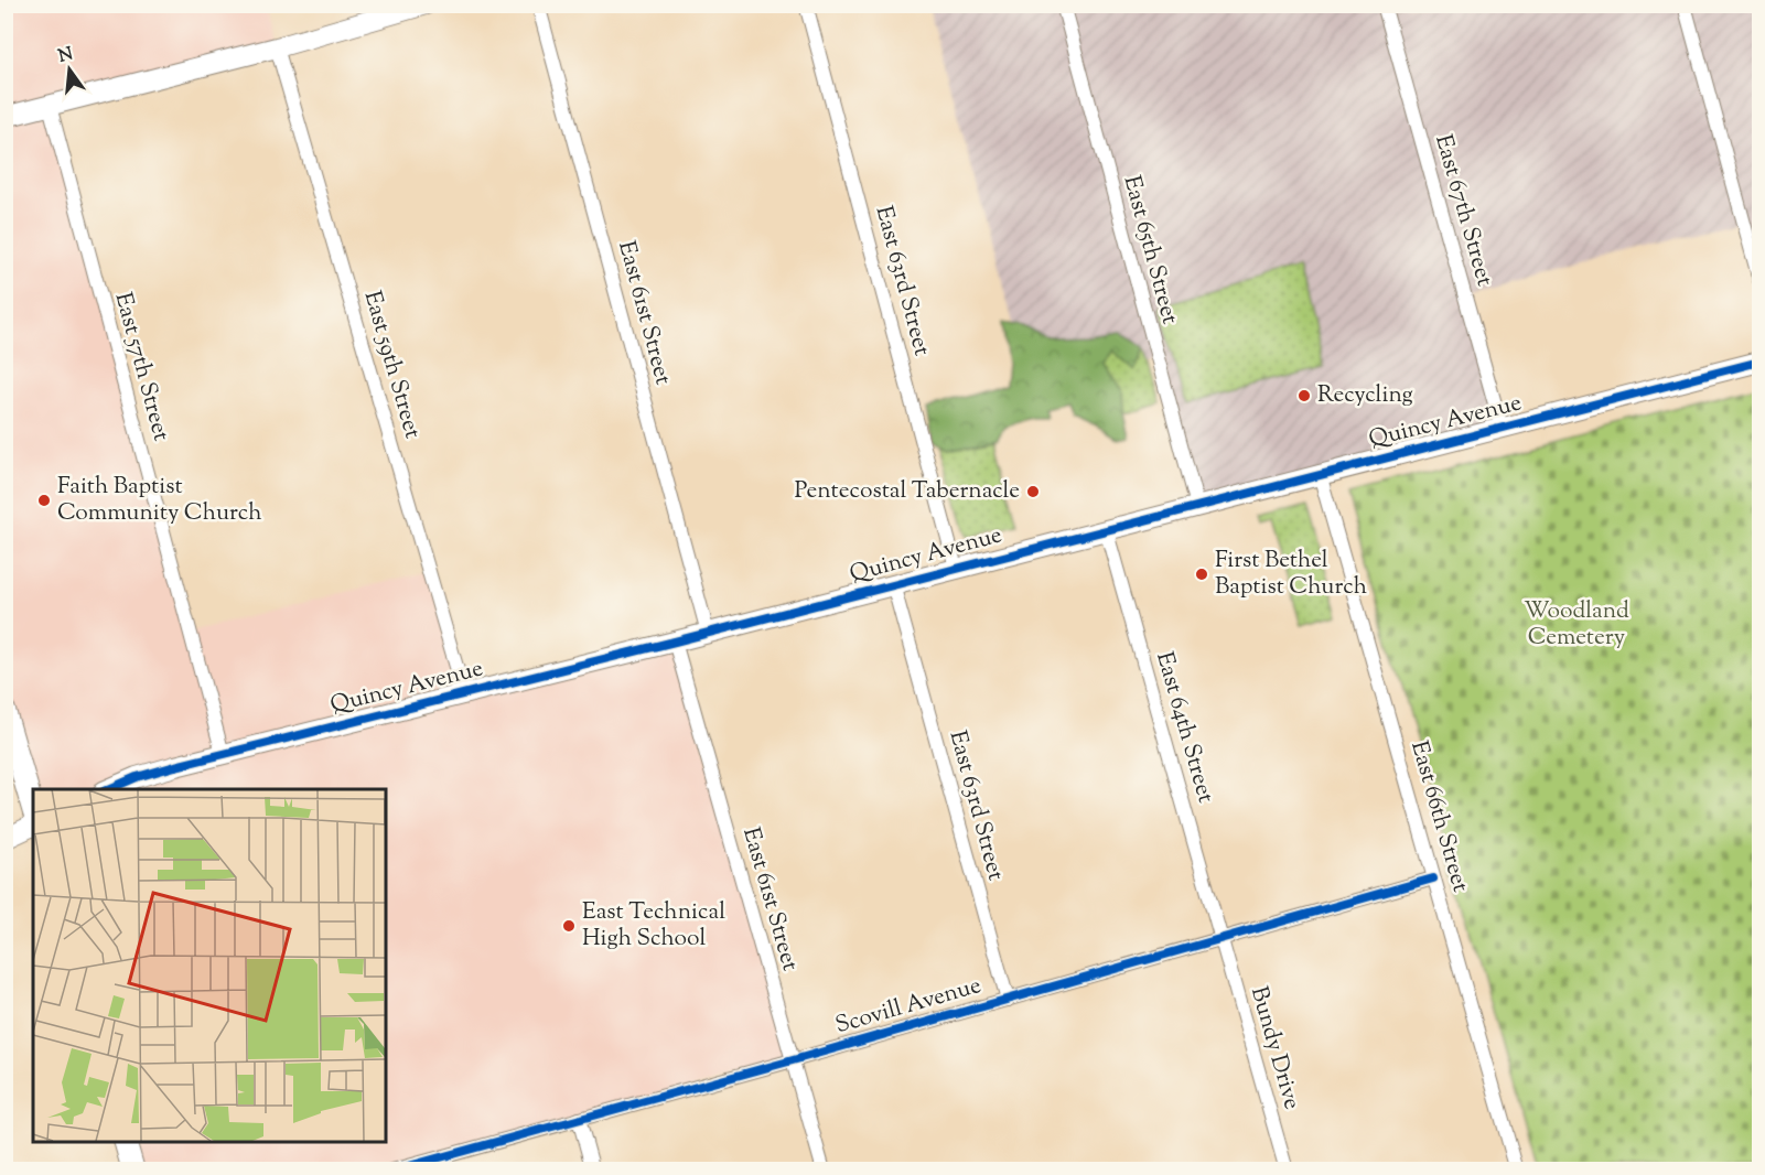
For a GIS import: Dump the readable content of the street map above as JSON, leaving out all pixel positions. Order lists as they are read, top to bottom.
{
  "streets": {
    "street": [
      "East 67th Street",
      "East 65th Street",
      "East 63rd Street",
      "East 61st Street",
      "East 59th Street",
      "East 57th Street",
      "Quincy Avenue",
      "East 64th Street",
      "East 66th Street",
      "Scovill Avenue",
      "Bundy Drive"
    ]
  },
  "crossings": [
    ["East 67th Street", "Quincy Avenue"],
    ["East 65th Street", "Quincy Avenue"],
    ["East 63rd Street", "Quincy Avenue"],
    ["East 63rd Street", "Scovill Avenue"],
    ["East 61st Street", "Quincy Avenue"],
    ["East 61st Street", "Scovill Avenue"],
    ["East 59th Street", "Quincy Avenue"],
    ["East 57th Street", "Quincy Avenue"],
    ["Quincy Avenue", "East 64th Street"],
    ["Quincy Avenue", "East 66th Street"],
    ["East 64th Street", "Scovill Avenue"],
    ["East 64th Street", "Bundy Drive"],
    ["East 66th Street", "Scovill Avenue"],
    ["Scovill Avenue", "Bundy Drive"]
  ],
  "parks": ["Woodland Cemetery"],
  "places": [
    "Recycling",
    "Pentecostal Tabernacle",
    "Faith Baptist Community Church",
    "First Bethel Baptist Church",
    "East Technical High School"
  ],
  "north": "top"
}
